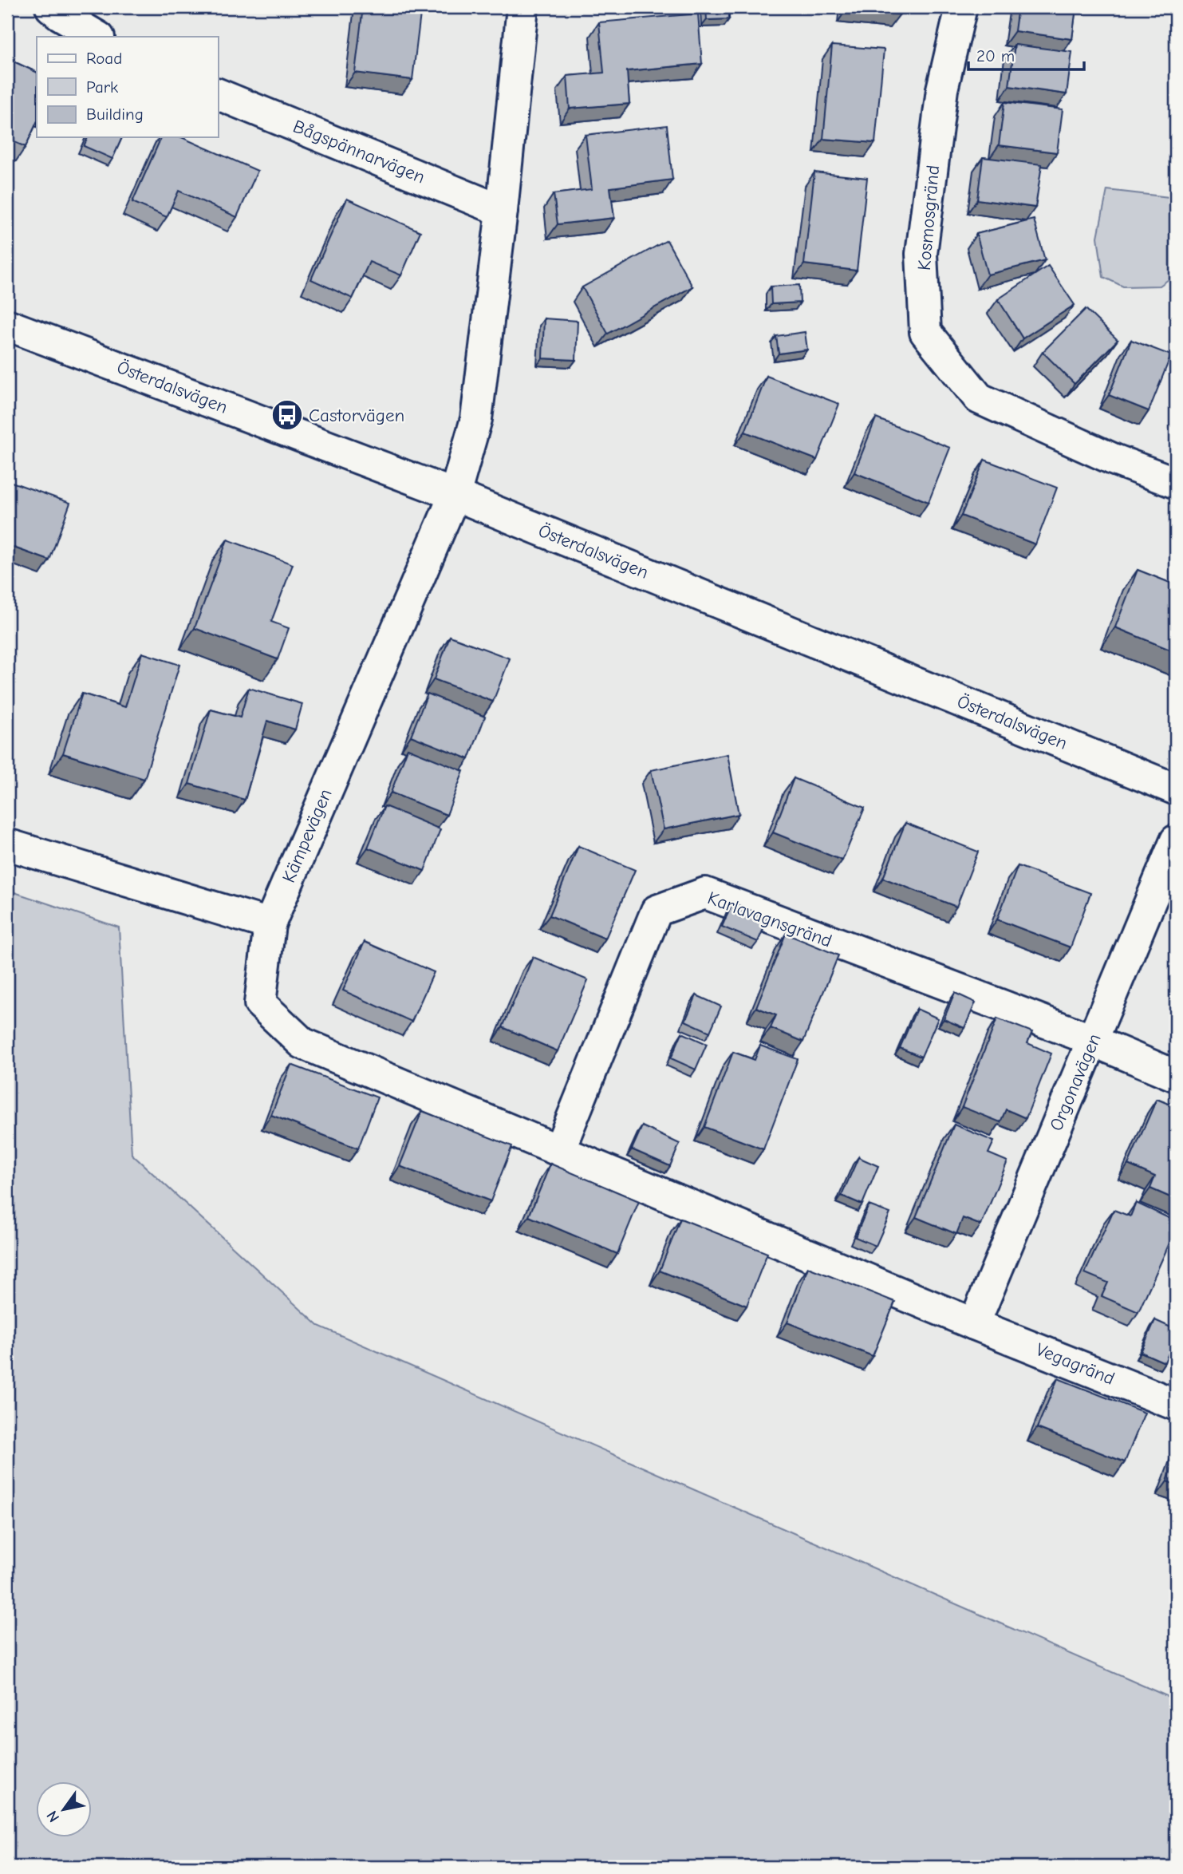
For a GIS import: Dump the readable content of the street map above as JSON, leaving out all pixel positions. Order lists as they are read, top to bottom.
{
  "streets": {
    "street": [
      "Bågspännarvägen",
      "Kosmosgränd",
      "Österdalsvägen",
      "Kämpevägen",
      "Karlavagnsgränd",
      "Orgonavägen",
      "Vegagränd"
    ]
  },
  "crossings": [
    ["Österdalsvägen", "Kämpevägen"],
    ["Karlavagnsgränd", "Orgonavägen"],
    ["Orgonavägen", "Vegagränd"]
  ],
  "places": {
    "bus stop": ["Castorvägen"]
  },
  "legend": ["Road", "Park", "Building"],
  "scale_bar": "20 m",
  "north": "bottom left"
}
